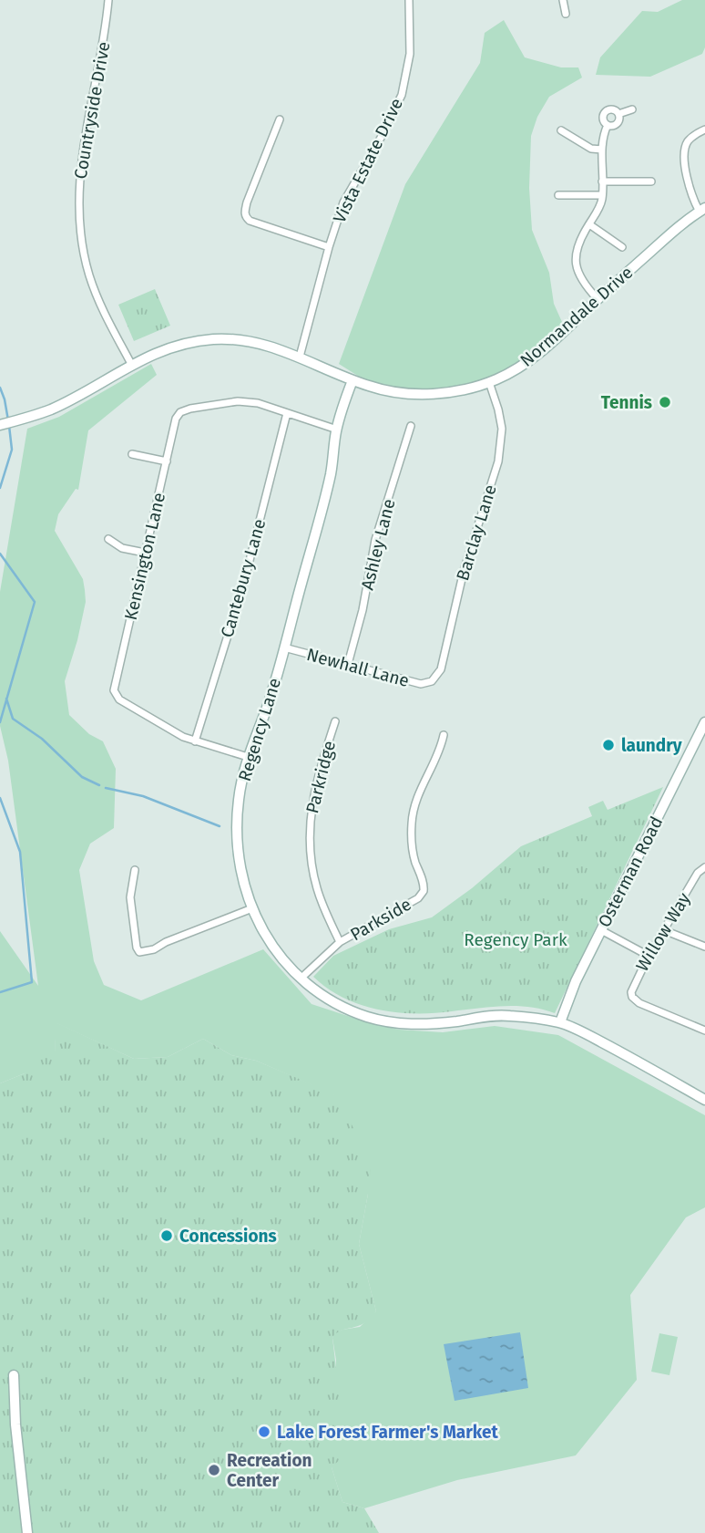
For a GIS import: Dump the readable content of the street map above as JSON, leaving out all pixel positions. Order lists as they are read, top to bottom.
{
  "streets": {
    "street": [
      "Countryside Drive",
      "Vista Estate Drive",
      "Normandale Drive",
      "Barclay Lane",
      "Ashley Lane",
      "Kensington Lane",
      "Cantebury Lane",
      "Newhall Lane",
      "Regency Lane",
      "Parkridge",
      "Osterman Road",
      "Parkside",
      "Willow Way"
    ]
  },
  "crossings": [
    ["Countryside Drive", "Normandale Drive"],
    ["Vista Estate Drive", "Normandale Drive"],
    ["Normandale Drive", "Barclay Lane"],
    ["Normandale Drive", "Regency Lane"],
    ["Barclay Lane", "Newhall Lane"],
    ["Ashley Lane", "Newhall Lane"],
    ["Kensington Lane", "Cantebury Lane"],
    ["Newhall Lane", "Regency Lane"],
    ["Regency Lane", "Osterman Road"],
    ["Regency Lane", "Parkside"],
    ["Parkridge", "Parkside"]
  ],
  "parks": ["Regency Park"],
  "places": [
    "Tennis",
    "laundry",
    "Concessions",
    "Lake Forest Farmer's Market",
    "Recreation Center"
  ]
}
